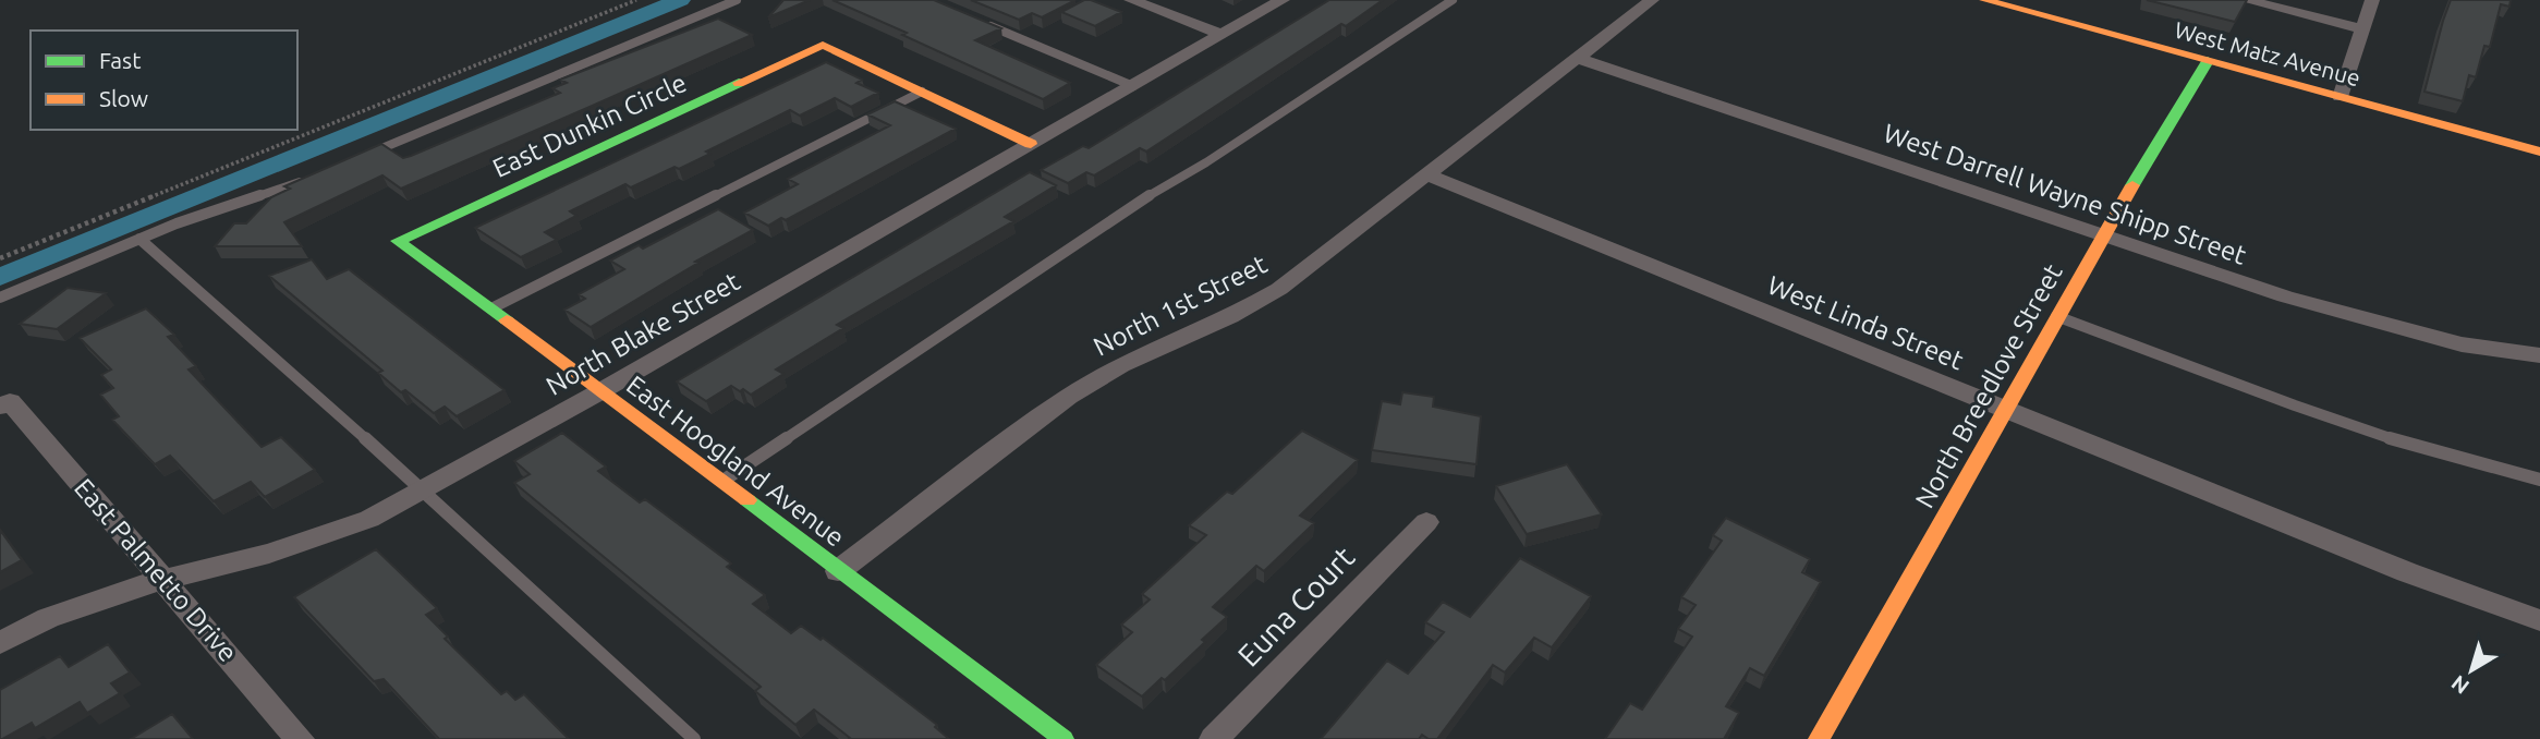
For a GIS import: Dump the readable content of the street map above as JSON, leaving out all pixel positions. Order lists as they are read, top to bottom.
{
  "streets": {
    "street": [
      "West Matz Avenue",
      "East Dunkin Circle",
      "West Darrell Wayne Shipp Street",
      "North 1st Street",
      "West Linda Street",
      "North Blake Street",
      "North Breedlove Street",
      "East Hoogland Avenue",
      "East Palmetto Drive",
      "Euna Court"
    ]
  },
  "crossings": [
    ["West Matz Avenue", "North Breedlove Street"],
    ["East Dunkin Circle", "North Blake Street"],
    ["East Dunkin Circle", "East Hoogland Avenue"],
    ["West Darrell Wayne Shipp Street", "North 1st Street"],
    ["West Darrell Wayne Shipp Street", "North Breedlove Street"],
    ["North 1st Street", "West Linda Street"],
    ["North 1st Street", "East Hoogland Avenue"],
    ["West Linda Street", "North Breedlove Street"],
    ["North Blake Street", "East Hoogland Avenue"],
    ["North Blake Street", "East Palmetto Drive"]
  ],
  "legend": ["Fast", "Slow"],
  "north": "bottom left"
}
